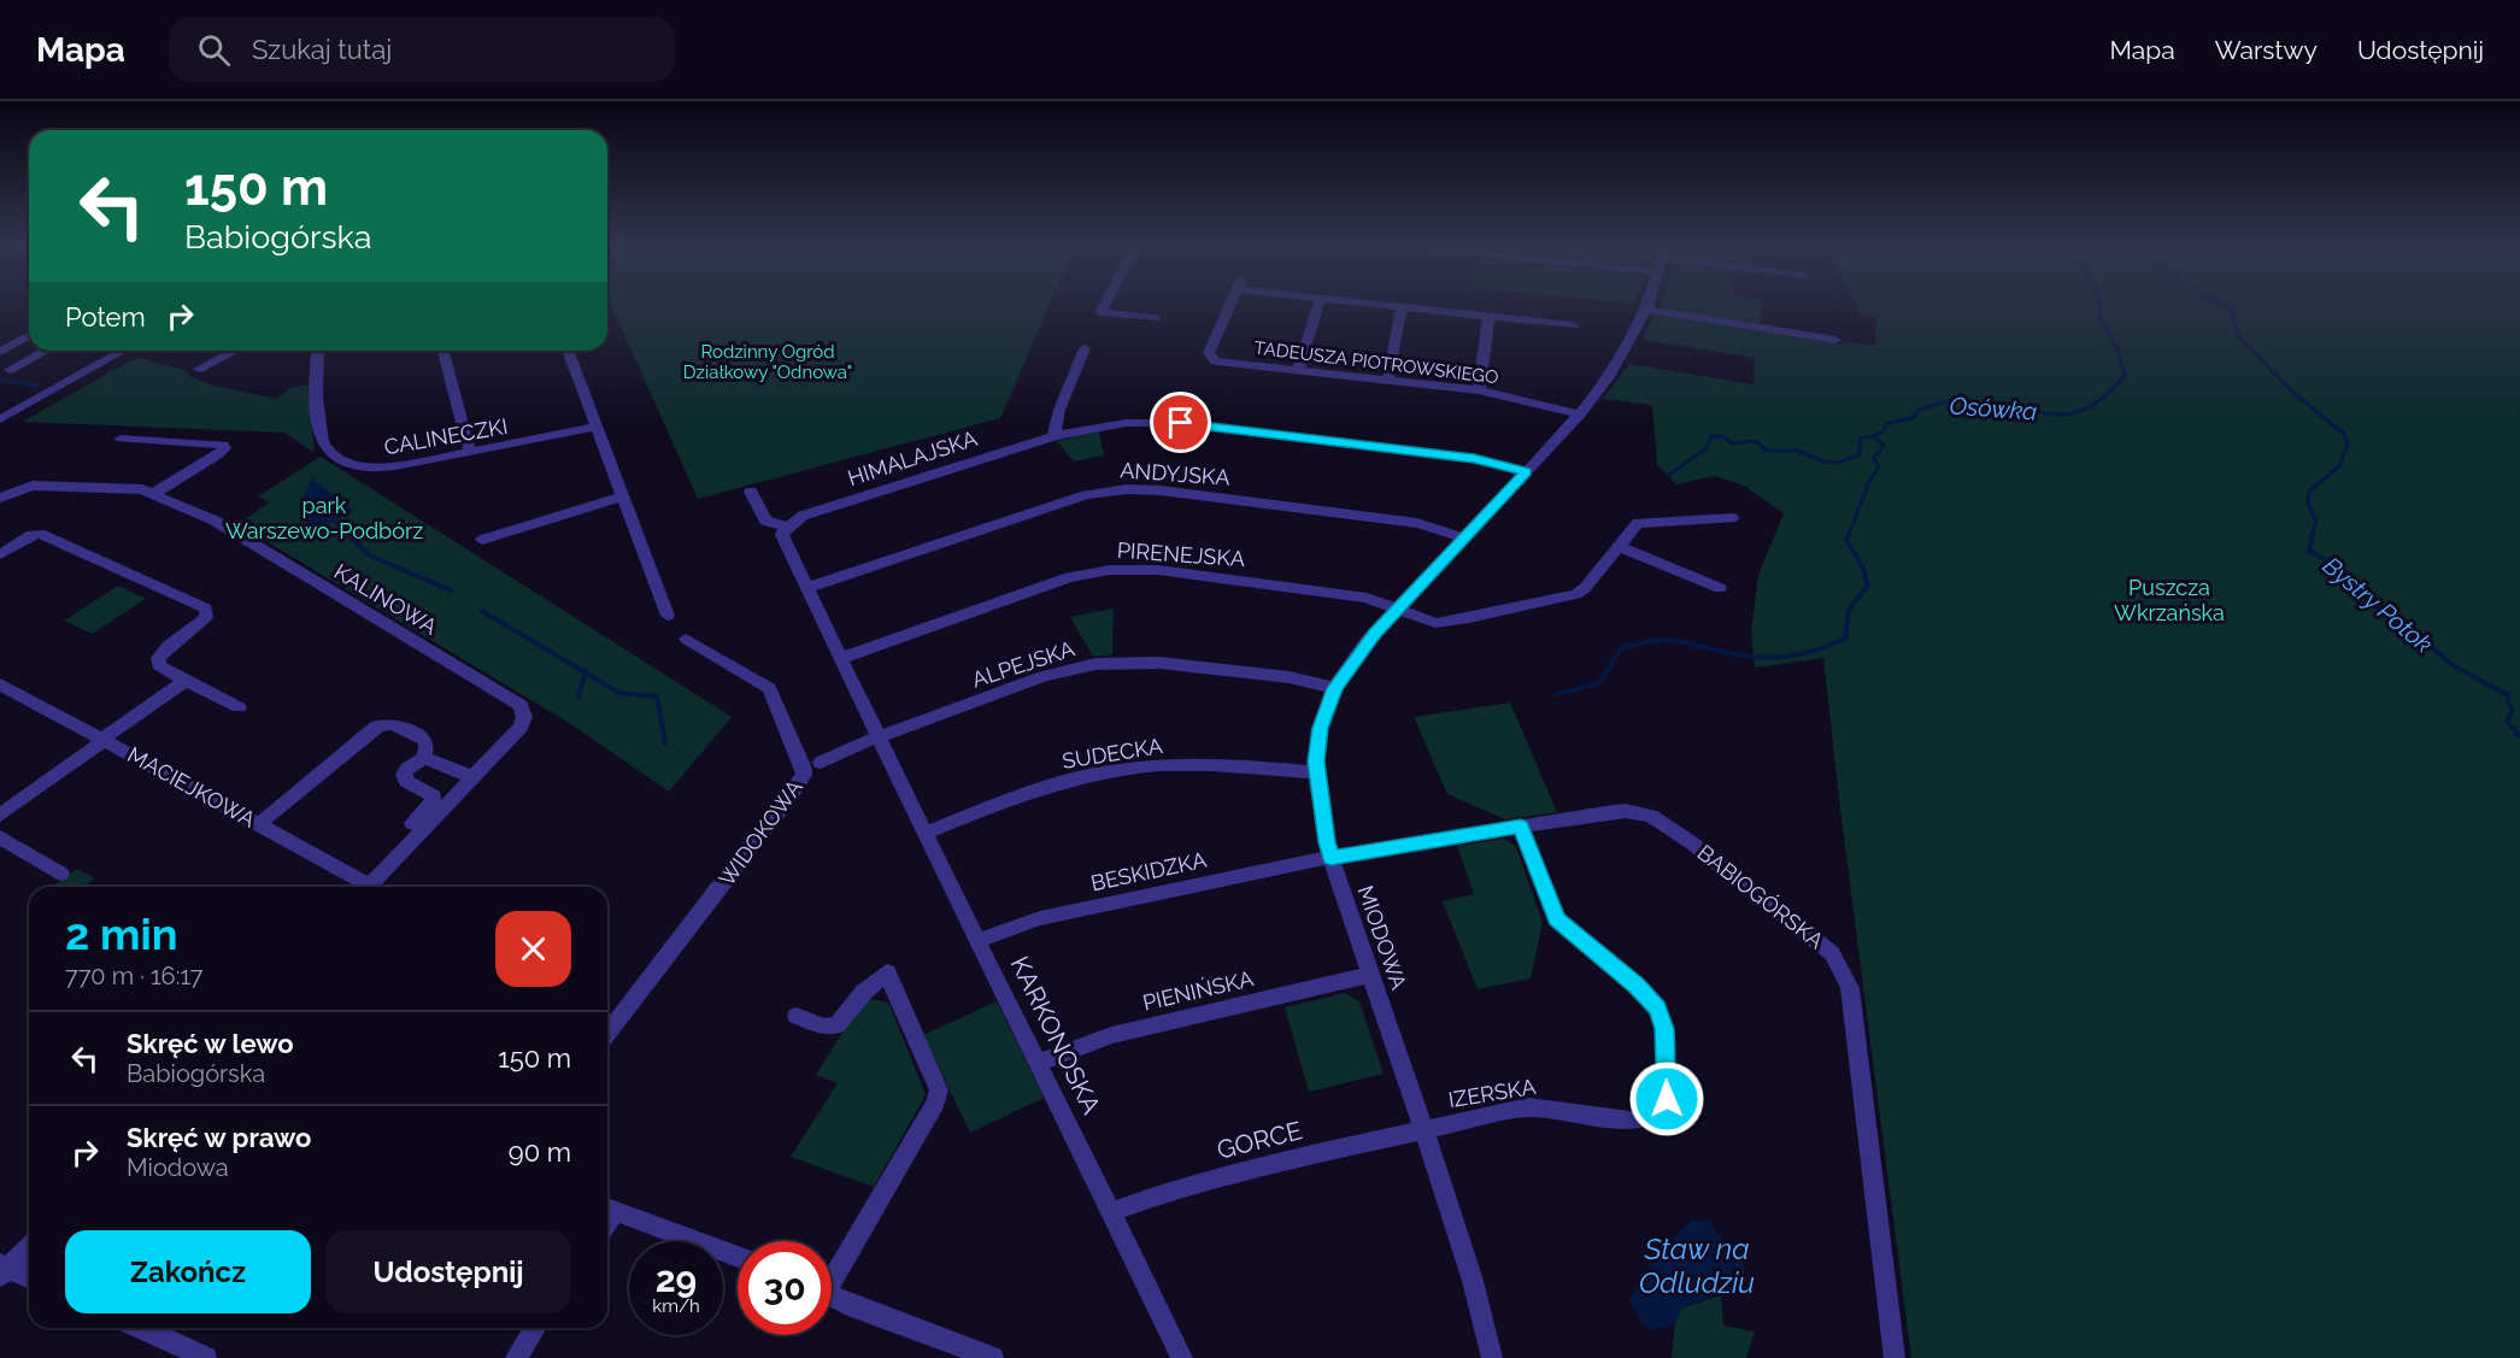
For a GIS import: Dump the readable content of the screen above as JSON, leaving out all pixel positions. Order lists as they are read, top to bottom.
{
  "streets": {
    "street": [
      "TADEUSZA PIOTROWSKIEGO",
      "CALINECZKI",
      "HIMALAJSKA",
      "ANDYJSKA",
      "PIRENEJSKA",
      "KALINOWA",
      "ALPEJSKA",
      "SUDECKA",
      "MACIEJKOWA",
      "WIDOKOWA",
      "BESKIDZKA",
      "BABIOGÓRSKA",
      "MIODOWA",
      "PIENIŃSKA",
      "KARKONOSKA",
      "IZERSKA",
      "GORCE"
    ]
  },
  "crossings": [
    ["TADEUSZA PIOTROWSKIEGO", "MIODOWA"],
    ["HIMALAJSKA", "MIODOWA"],
    ["ANDYJSKA", "MIODOWA"],
    ["PIRENEJSKA", "MIODOWA"],
    ["ALPEJSKA", "MIODOWA"],
    ["ALPEJSKA", "KARKONOSKA"],
    ["SUDECKA", "MIODOWA"],
    ["SUDECKA", "KARKONOSKA"],
    ["BESKIDZKA", "BABIOGÓRSKA"],
    ["BESKIDZKA", "MIODOWA"],
    ["BESKIDZKA", "KARKONOSKA"],
    ["BABIOGÓRSKA", "MIODOWA"],
    ["BABIOGÓRSKA", "IZERSKA"],
    ["MIODOWA", "PIENIŃSKA"],
    ["MIODOWA", "IZERSKA"],
    ["MIODOWA", "GORCE"],
    ["PIENIŃSKA", "KARKONOSKA"],
    ["KARKONOSKA", "GORCE"],
    ["IZERSKA", "GORCE"]
  ],
  "water": ["Osówka", "Bystry Potok", "Staw na Odludziu"],
  "parks": ["Rodzinny Ogród Działkowy \"Odnowa\"", "park Warszewo-Podbórz", "Puszcza Wkrzańska"],
  "page": {
    "header": "Mapa",
    "search": "Szukaj tutaj",
    "nav": ["Mapa", "Warstwy", "Udostępnij"],
    "turn": ["150 m", "Babiogórska"],
    "then": "Potem",
    "heading": ["2 min", "770 m · 16:17"],
    "list": [
      {
        "name": "Skręć w lewo",
        "note": "Babiogórska",
        "value": "150 m"
      },
      {
        "name": "Skręć w prawo",
        "note": "Miodowa",
        "value": "90 m"
      }
    ],
    "buttons": ["Zakończ", "Udostępnij"],
    "speed": "29 km/h",
    "limit": "30"
  }
}
